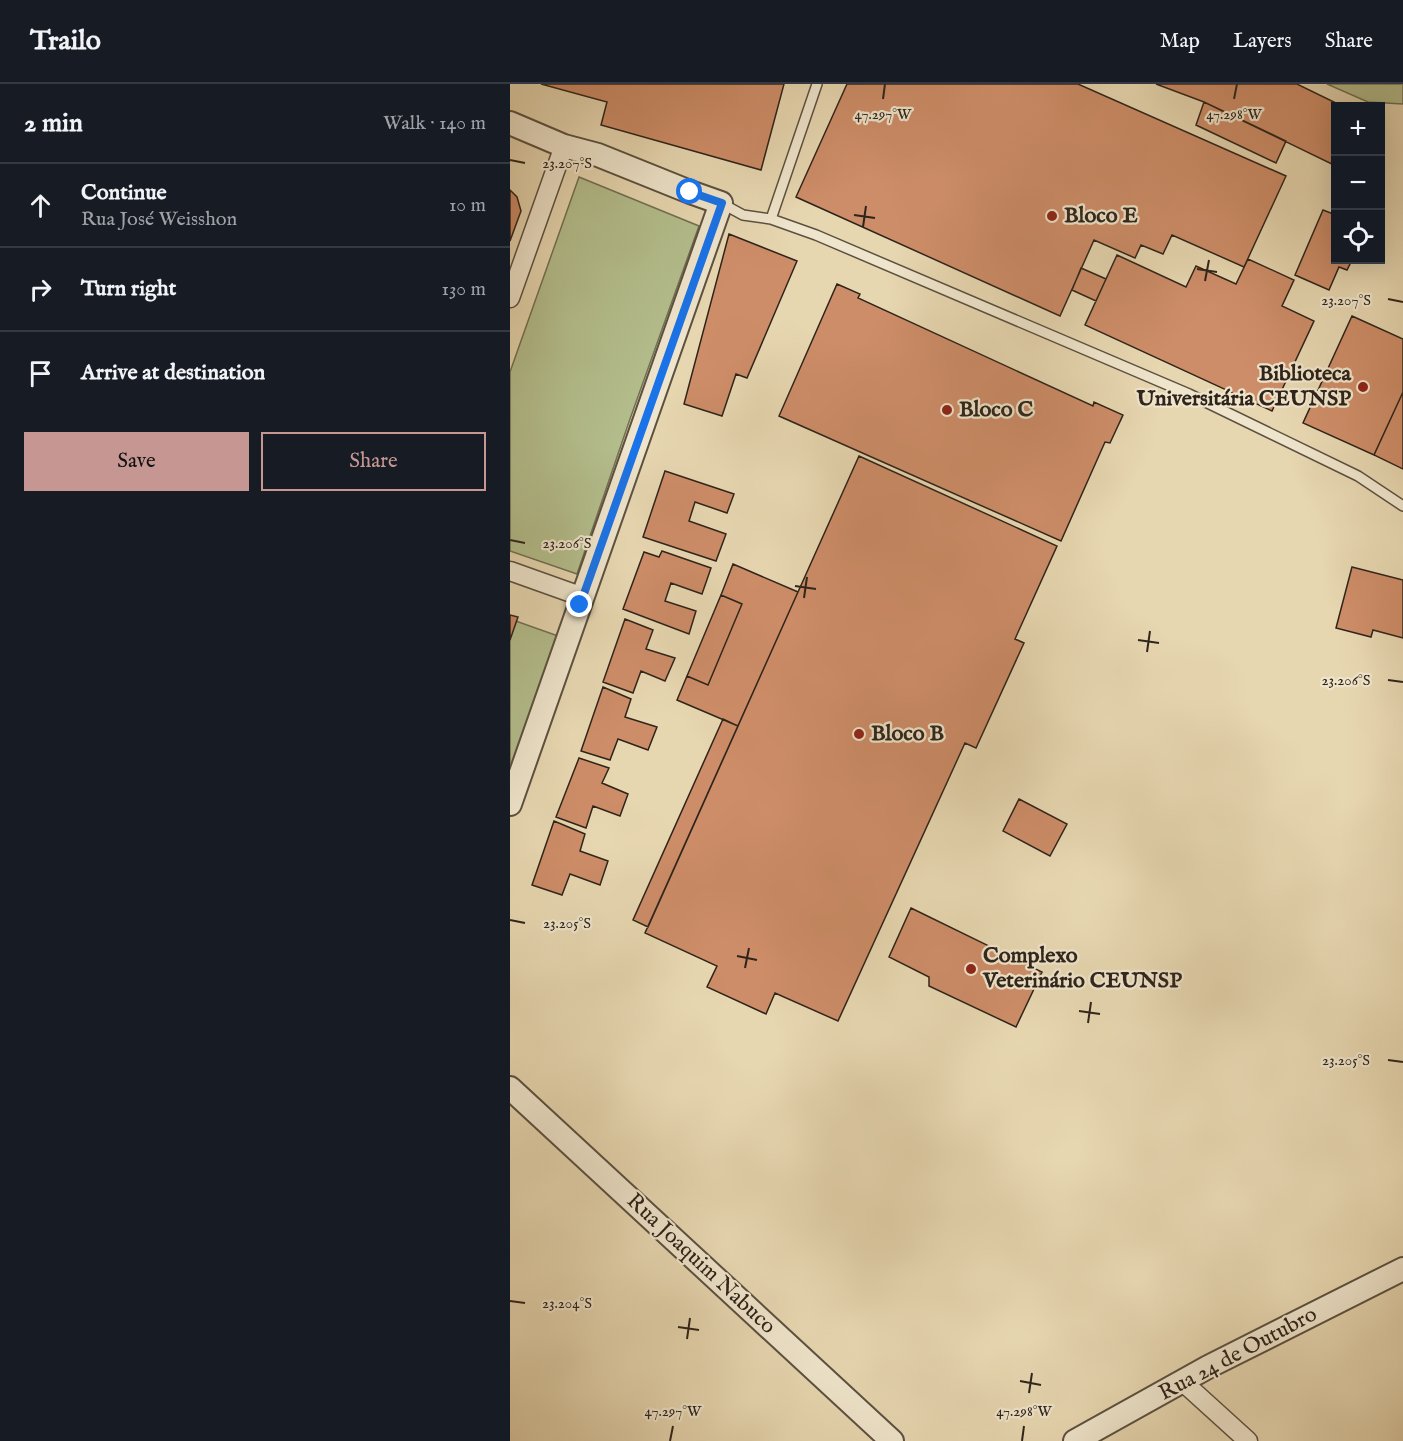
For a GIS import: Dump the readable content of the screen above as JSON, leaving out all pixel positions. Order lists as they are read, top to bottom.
{
  "streets": {
    "street": ["Rua Joaquim Nabuco", "Rua 24 de Outubro"]
  },
  "places": [
    "Bloco E",
    "Biblioteca Universitária CEUNSP",
    "Bloco C",
    "Bloco B",
    "Complexo Veterinário CEUNSP"
  ],
  "page": {
    "header": "Trailo",
    "nav": ["Map", "Layers", "Share"],
    "heading": ["2 min", "Walk · 140 m"],
    "map_buttons": ["+", "−"],
    "list": [
      ["Continue", "Rua José Weisshon", "10 m"],
      ["Turn right", "130 m"],
      "Arrive at destination"
    ],
    "buttons": ["Save", "Share"]
  },
  "coordinates": [
    "47.297°W",
    "47.298°W",
    "23.207°S",
    "23.206°S",
    "23.205°S",
    "23.204°S"
  ]
}
